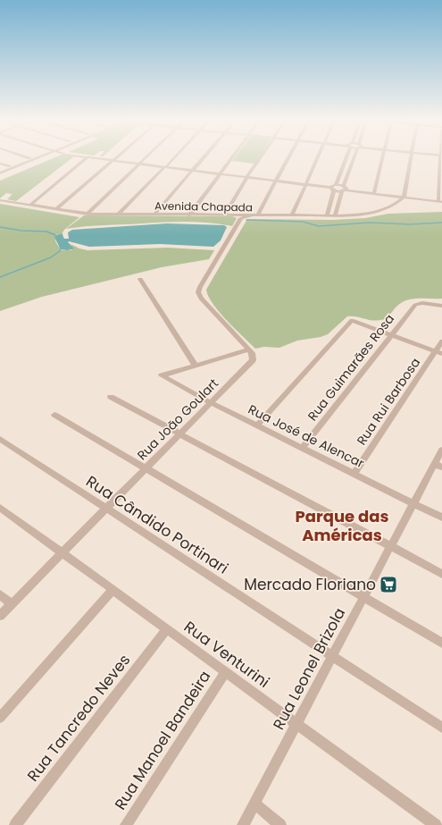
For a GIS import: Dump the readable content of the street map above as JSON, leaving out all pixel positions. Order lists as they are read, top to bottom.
{
  "streets": {
    "street": [
      "Avenida Chapada",
      "Rua Guimarães Rosa",
      "Rua Rui Barbosa",
      "Rua João Goulart",
      "Rua José de Alencar",
      "Rua Cândido Portinari",
      "Rua Venturini",
      "Rua Leonel Brizola",
      "Rua Tancredo Neves",
      "Rua Manoel Bandeira"
    ]
  },
  "crossings": [
    ["Rua Guimarães Rosa", "Rua José de Alencar"],
    ["Rua Rui Barbosa", "Rua José de Alencar"],
    ["Rua João Goulart", "Rua José de Alencar"],
    ["Rua João Goulart", "Rua Cândido Portinari"],
    ["Rua João Goulart", "Rua Venturini"],
    ["Rua José de Alencar", "Rua Leonel Brizola"],
    ["Rua Cândido Portinari", "Rua Leonel Brizola"],
    ["Rua Venturini", "Rua Leonel Brizola"],
    ["Rua Venturini", "Rua Tancredo Neves"],
    ["Rua Venturini", "Rua Manoel Bandeira"]
  ],
  "districts": ["Parque das Américas"],
  "places": {
    "supermarket": ["Mercado Floriano"]
  }
}
